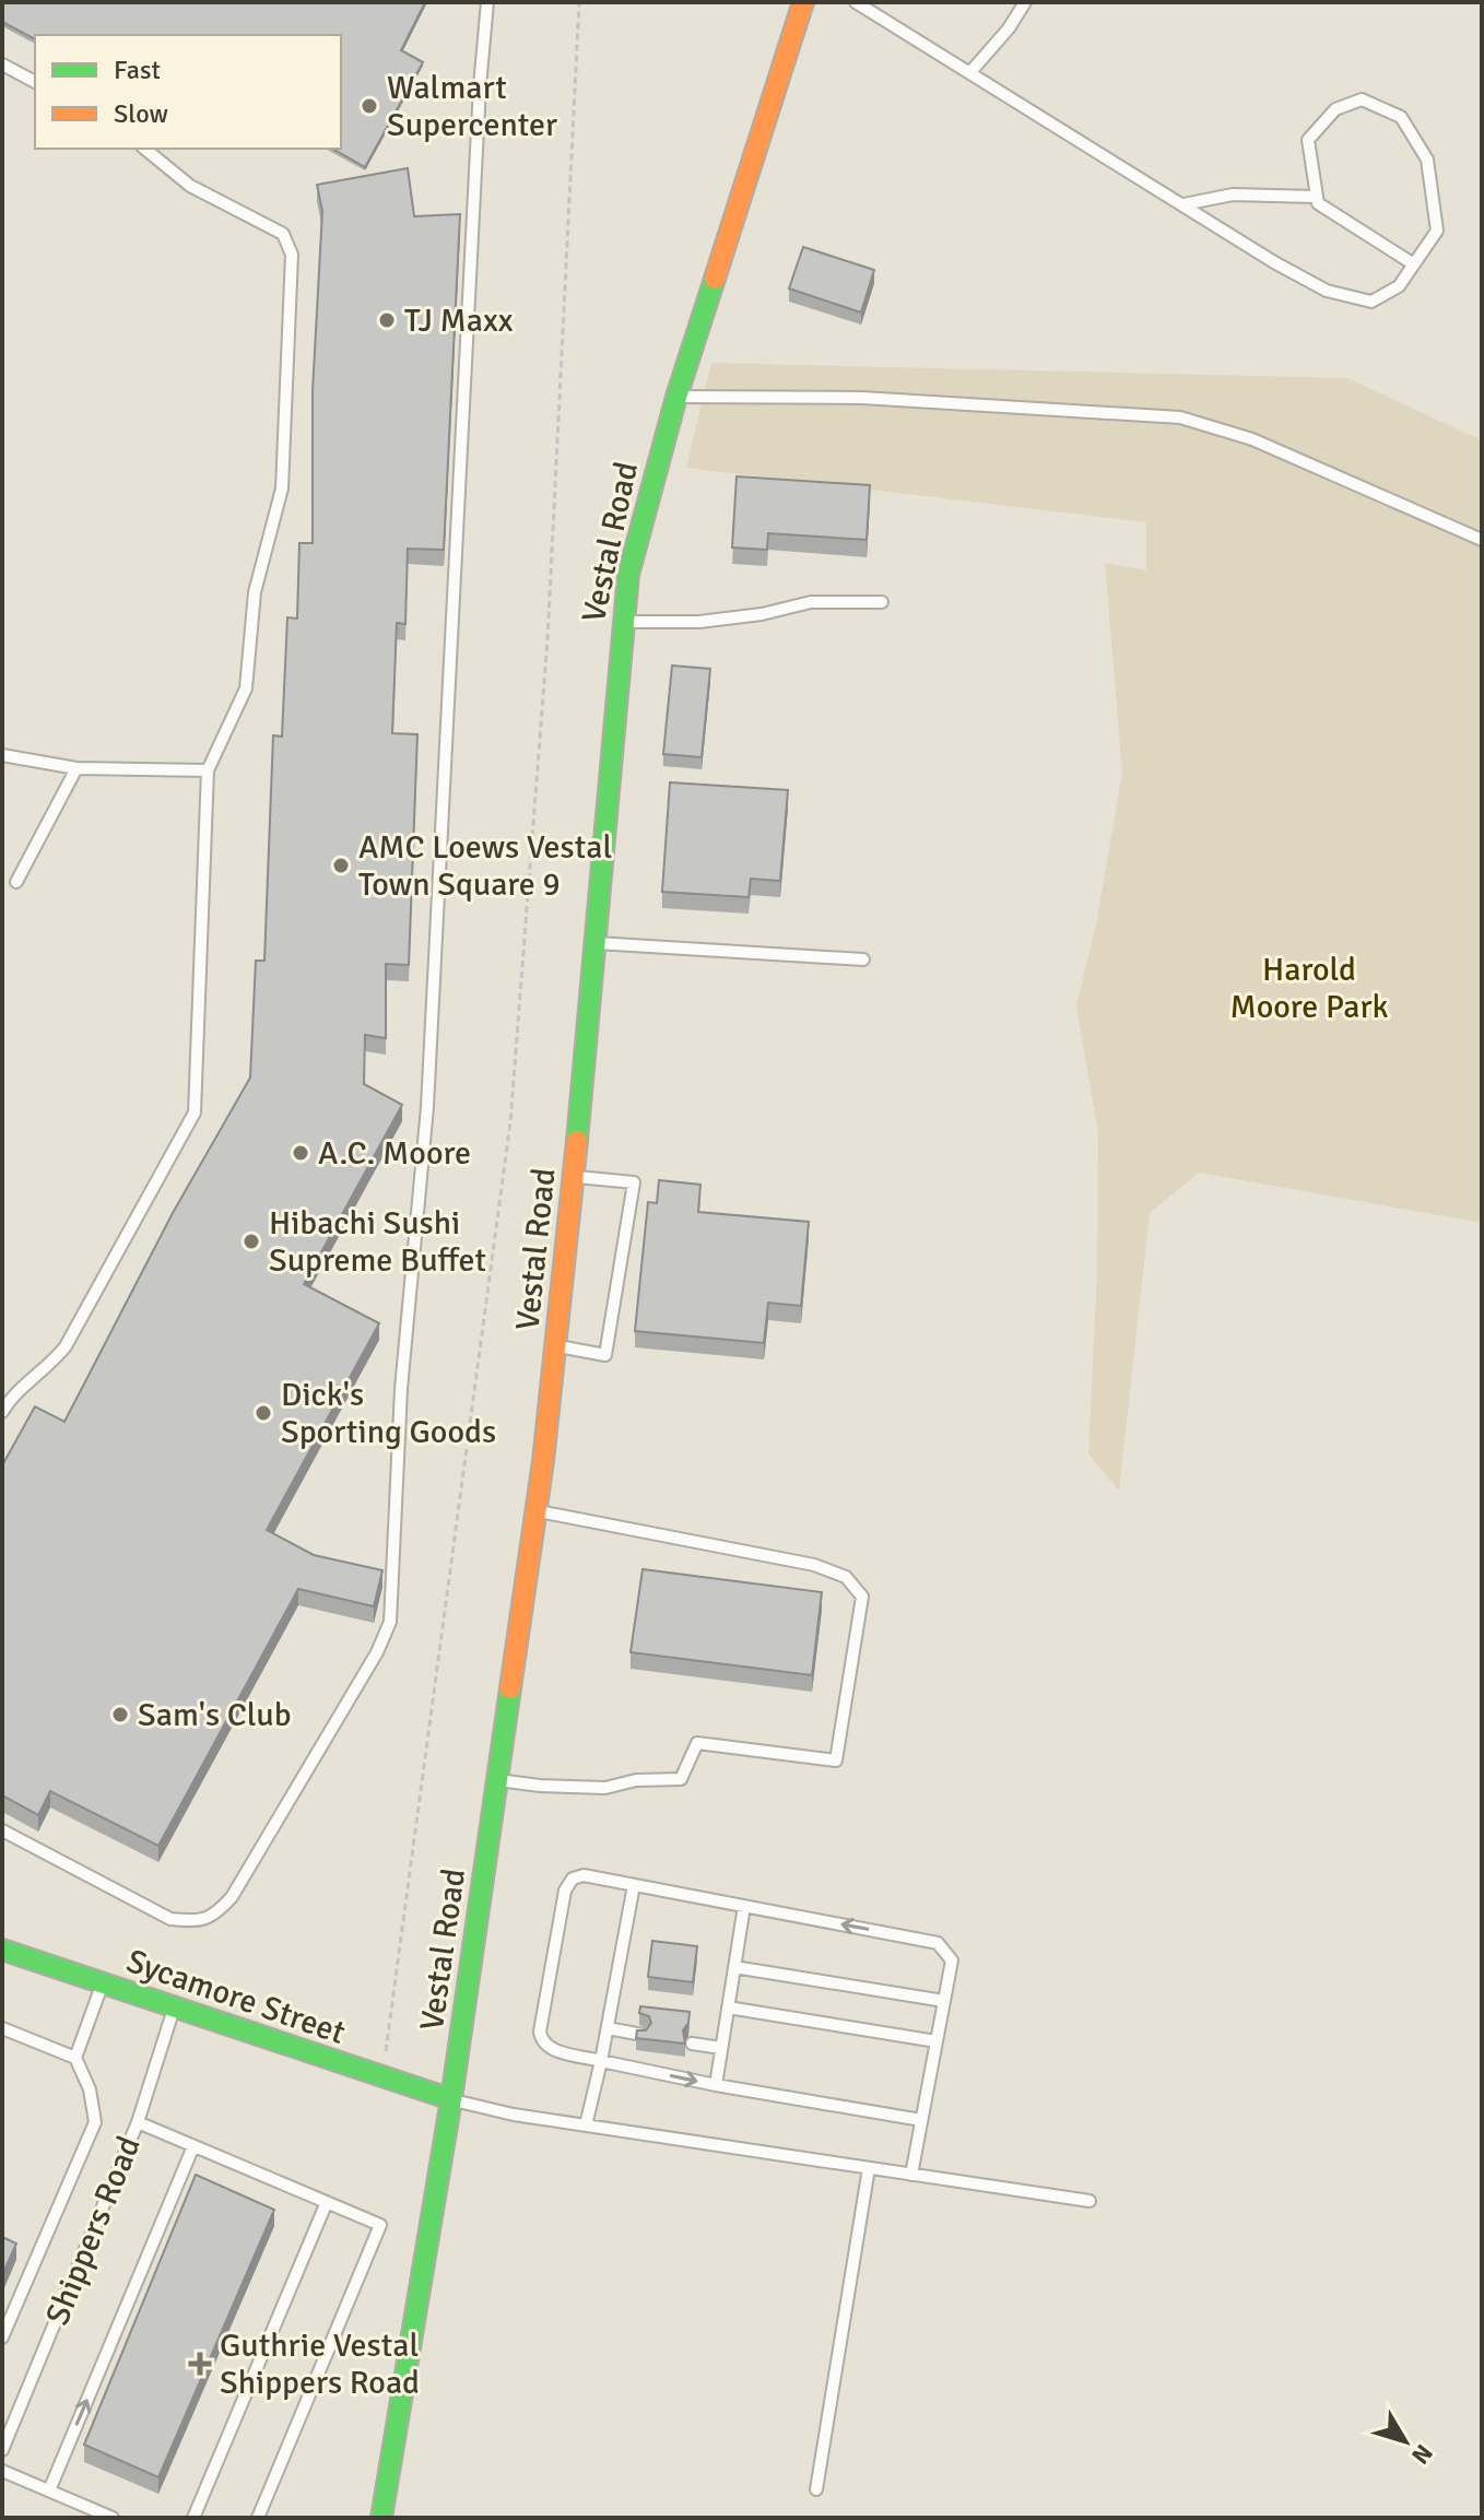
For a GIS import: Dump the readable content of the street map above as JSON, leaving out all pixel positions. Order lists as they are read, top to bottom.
{
  "streets": {
    "street": ["Vestal Road", "Sycamore Street"],
    "lane": ["Shippers Road"]
  },
  "crossings": [
    ["Vestal Road", "Sycamore Street"],
    ["Sycamore Street", "Shippers Road"]
  ],
  "parks": ["Harold Moore Park"],
  "places": {
    "other": [
      "Walmart Supercenter",
      "TJ Maxx",
      "AMC Loews Vestal Town Square 9",
      "A.C. Moore",
      "Hibachi Sushi Supreme Buffet",
      "Dick's Sporting Goods",
      "Sam's Club"
    ],
    "health": ["Guthrie Vestal Shippers Road"]
  },
  "legend": ["Fast", "Slow"],
  "north": "bottom right"
}
